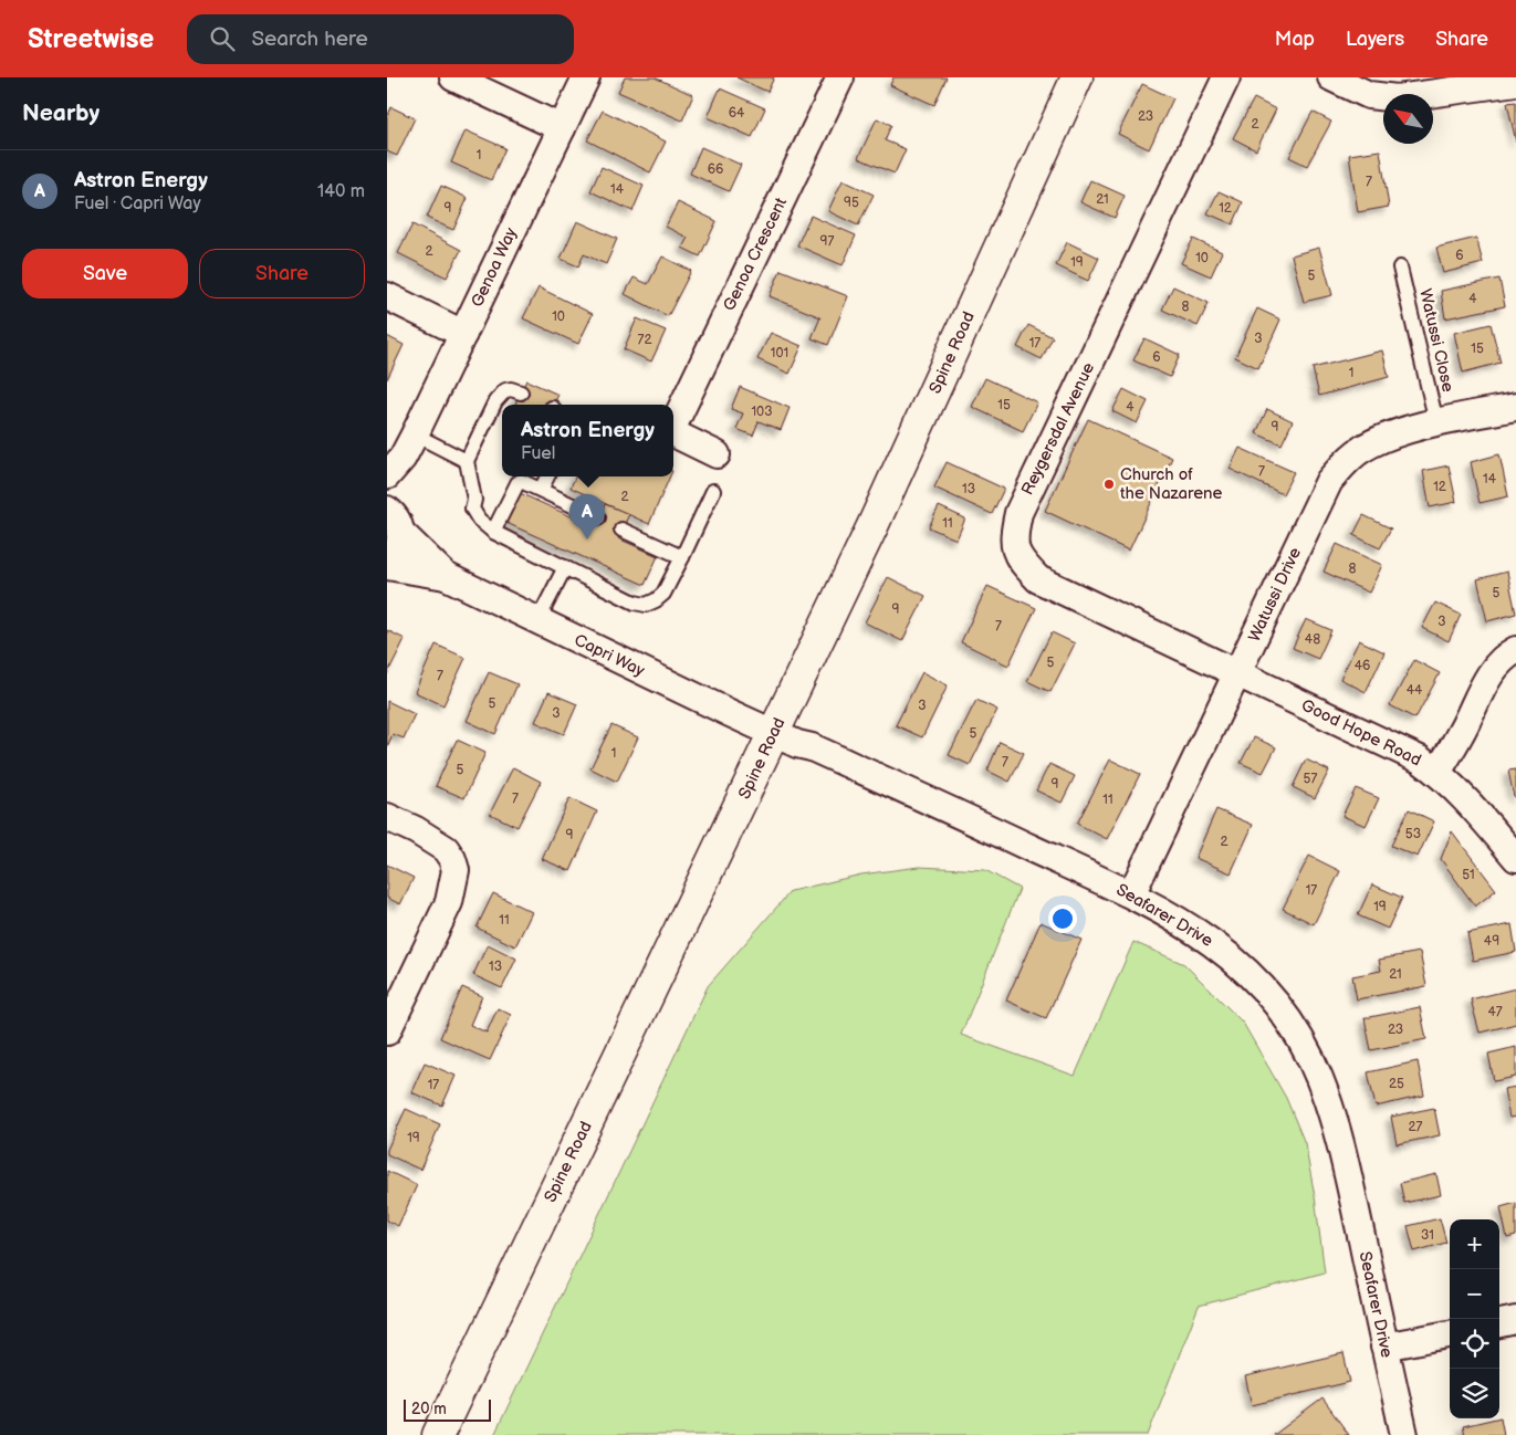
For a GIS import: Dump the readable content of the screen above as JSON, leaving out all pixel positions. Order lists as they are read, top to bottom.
{
  "streets": {
    "main road": ["Spine Road"],
    "street": [
      "Genoa Crescent",
      "Genoa Way",
      "Reygersdal Avenue",
      "Watussi Drive",
      "Capri Way",
      "Good Hope Road",
      "Seafarer Drive"
    ],
    "lane": ["Watussi Close"]
  },
  "crossings": [
    ["Genoa Way", "Capri Way"],
    ["Watussi Close", "Watussi Drive"],
    ["Spine Road", "Capri Way"],
    ["Spine Road", "Seafarer Drive"],
    ["Reygersdal Avenue", "Watussi Drive"],
    ["Reygersdal Avenue", "Good Hope Road"],
    ["Watussi Drive", "Good Hope Road"],
    ["Watussi Drive", "Seafarer Drive"],
    ["Capri Way", "Seafarer Drive"]
  ],
  "places": ["Church of the Nazarene"],
  "house_numbers": [
    "64",
    "23",
    "2",
    "1",
    "66",
    "7",
    "14",
    "21",
    "95",
    "9",
    "12",
    "97",
    "2",
    "6",
    "10",
    "19",
    "5",
    "4",
    "8",
    "10",
    "3",
    "72",
    "17",
    "15",
    "101",
    "6",
    "1",
    "15",
    "4",
    "103",
    "9",
    "7",
    "14",
    "12",
    "13",
    "2",
    "11",
    "8",
    "5",
    "9",
    "3",
    "7",
    "48",
    "5",
    "46",
    "7",
    "44",
    "5",
    "3",
    "3",
    "5",
    "1",
    "7",
    "5",
    "57",
    "9",
    "7",
    "11",
    "53",
    "9",
    "2",
    "51",
    "17",
    "19",
    "11",
    "49",
    "13",
    "21",
    "47",
    "23",
    "25",
    "17",
    "27",
    "19",
    "31"
  ],
  "scale_bar": "20 m",
  "north": "top left",
  "page": {
    "header": "Streetwise",
    "search": "Search here",
    "nav": ["Map", "Layers", "Share"],
    "heading": "Nearby",
    "list": [
      {
        "mark": "A",
        "name": "Astron Energy",
        "note": "Fuel · Capri Way",
        "value": "140 m"
      }
    ],
    "buttons": ["Save", "Share"],
    "popup": ["Astron Energy", "Fuel"],
    "pins": "A",
    "map_buttons": ["+", "−"],
    "scale": "20 m"
  }
}
